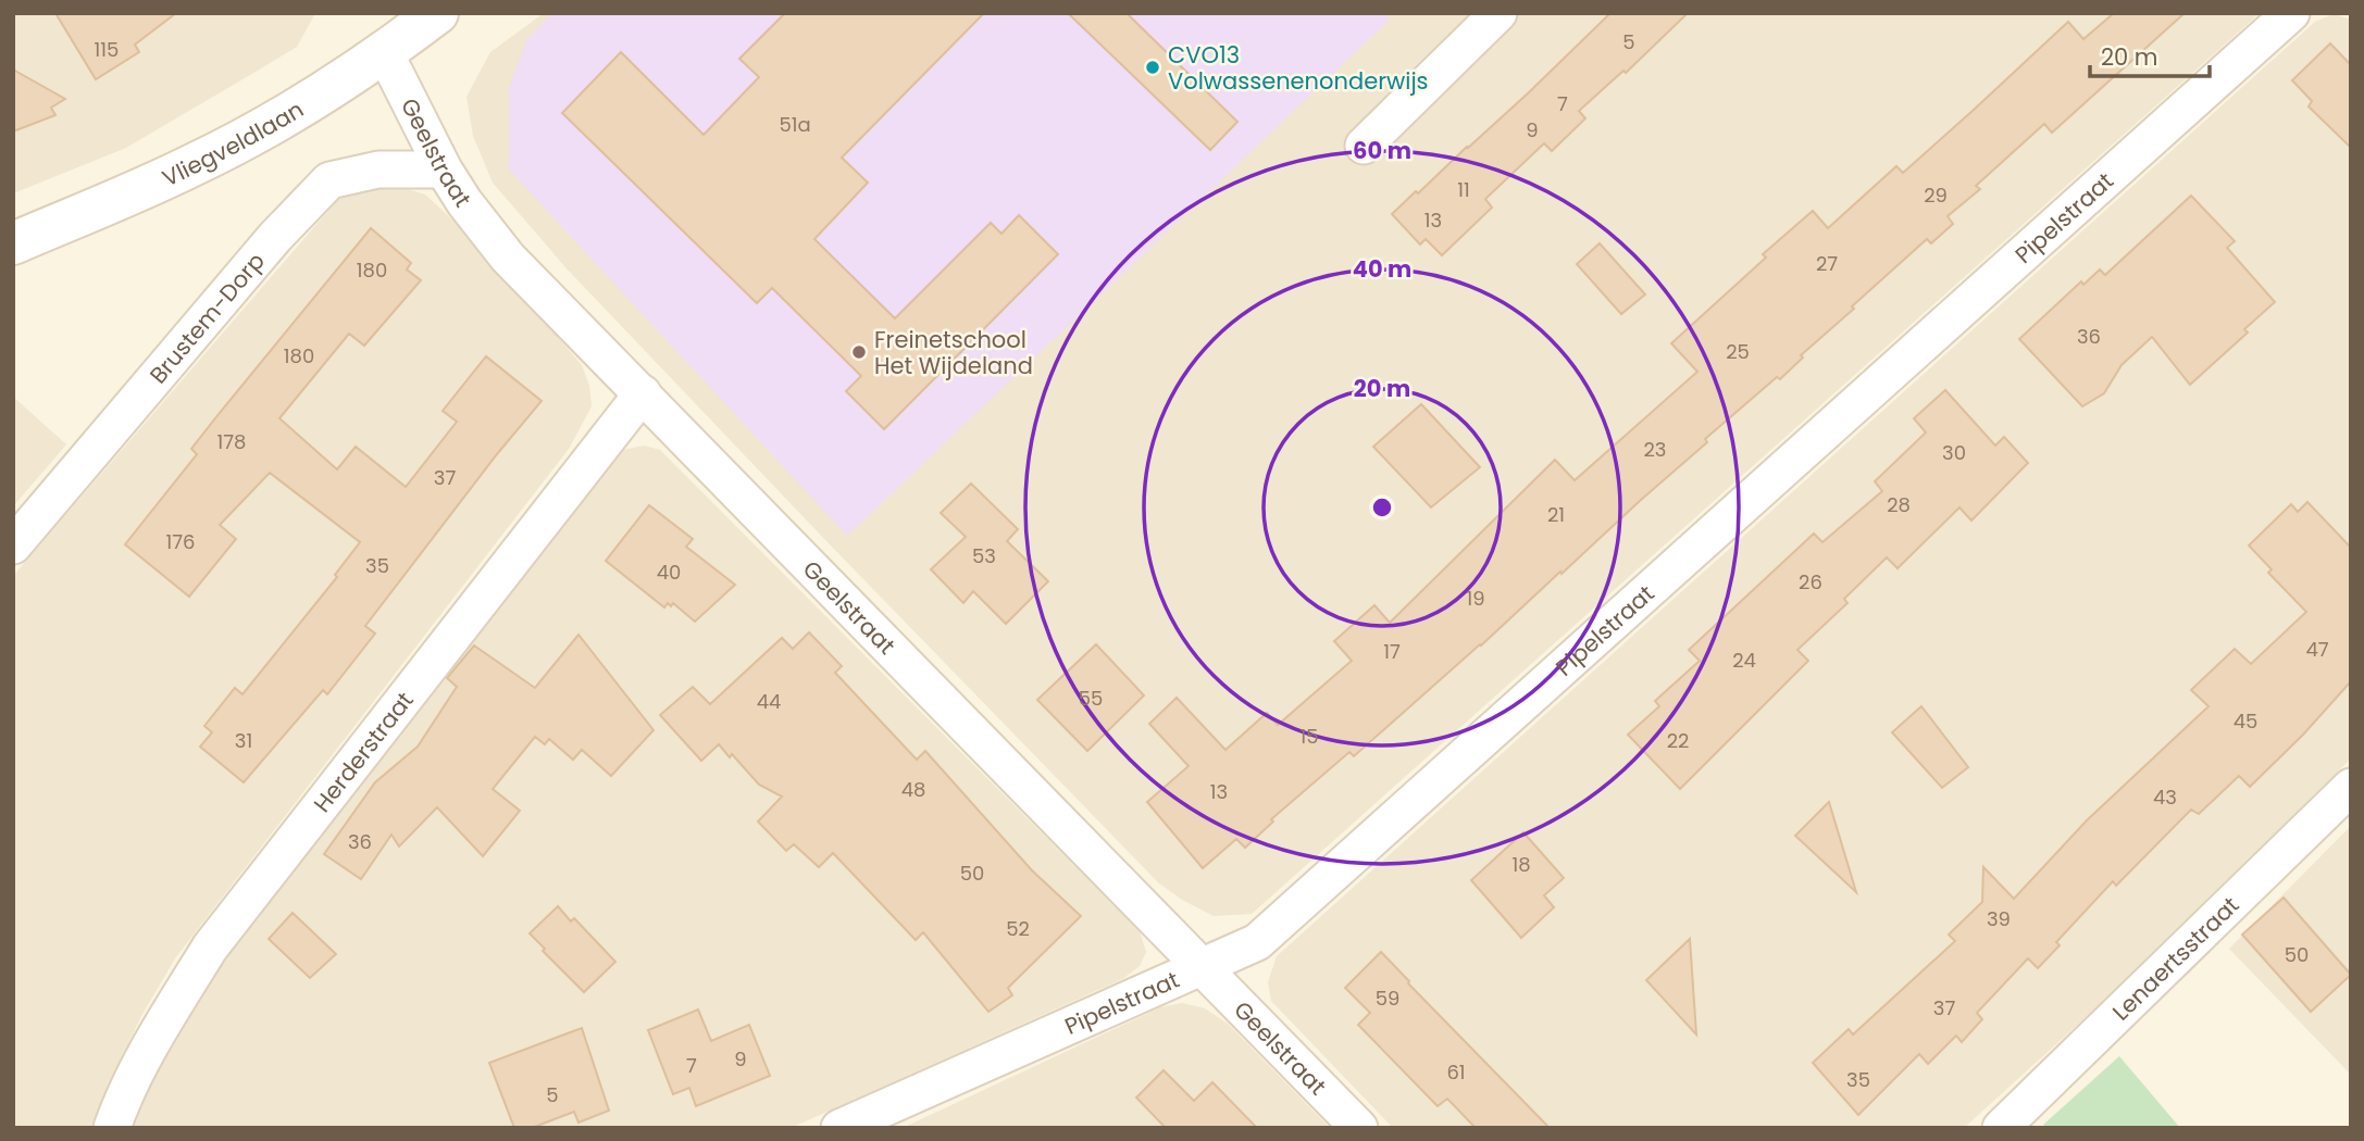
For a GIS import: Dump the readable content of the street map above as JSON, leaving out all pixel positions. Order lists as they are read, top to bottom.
{
  "streets": {
    "main road": ["Vliegveldlaan"],
    "street": [
      "Geelstraat",
      "Pipelstraat",
      "Brustem-Dorp",
      "Herderstraat",
      "Lenaertsstraat"
    ]
  },
  "crossings": [
    ["Vliegveldlaan", "Geelstraat"],
    ["Geelstraat", "Pipelstraat"],
    ["Geelstraat", "Brustem-Dorp"],
    ["Geelstraat", "Herderstraat"]
  ],
  "places": ["CVO13 Volwassenenonderwijs", "Freinetschool Het Wijdeland"],
  "house_numbers": [
    "5",
    "115",
    "7",
    "51a",
    "9",
    "11",
    "29",
    "13",
    "27",
    "180",
    "36",
    "25",
    "180",
    "178",
    "23",
    "30",
    "37",
    "28",
    "21",
    "176",
    "53",
    "35",
    "40",
    "26",
    "19",
    "47",
    "17",
    "24",
    "55",
    "44",
    "45",
    "15",
    "31",
    "22",
    "48",
    "13",
    "43",
    "36",
    "18",
    "50",
    "39",
    "52",
    "50",
    "59",
    "37",
    "9",
    "7",
    "61",
    "35",
    "5"
  ],
  "scale_bar": "20 m",
  "rings": ["60 m", "40 m", "20 m"]
}
